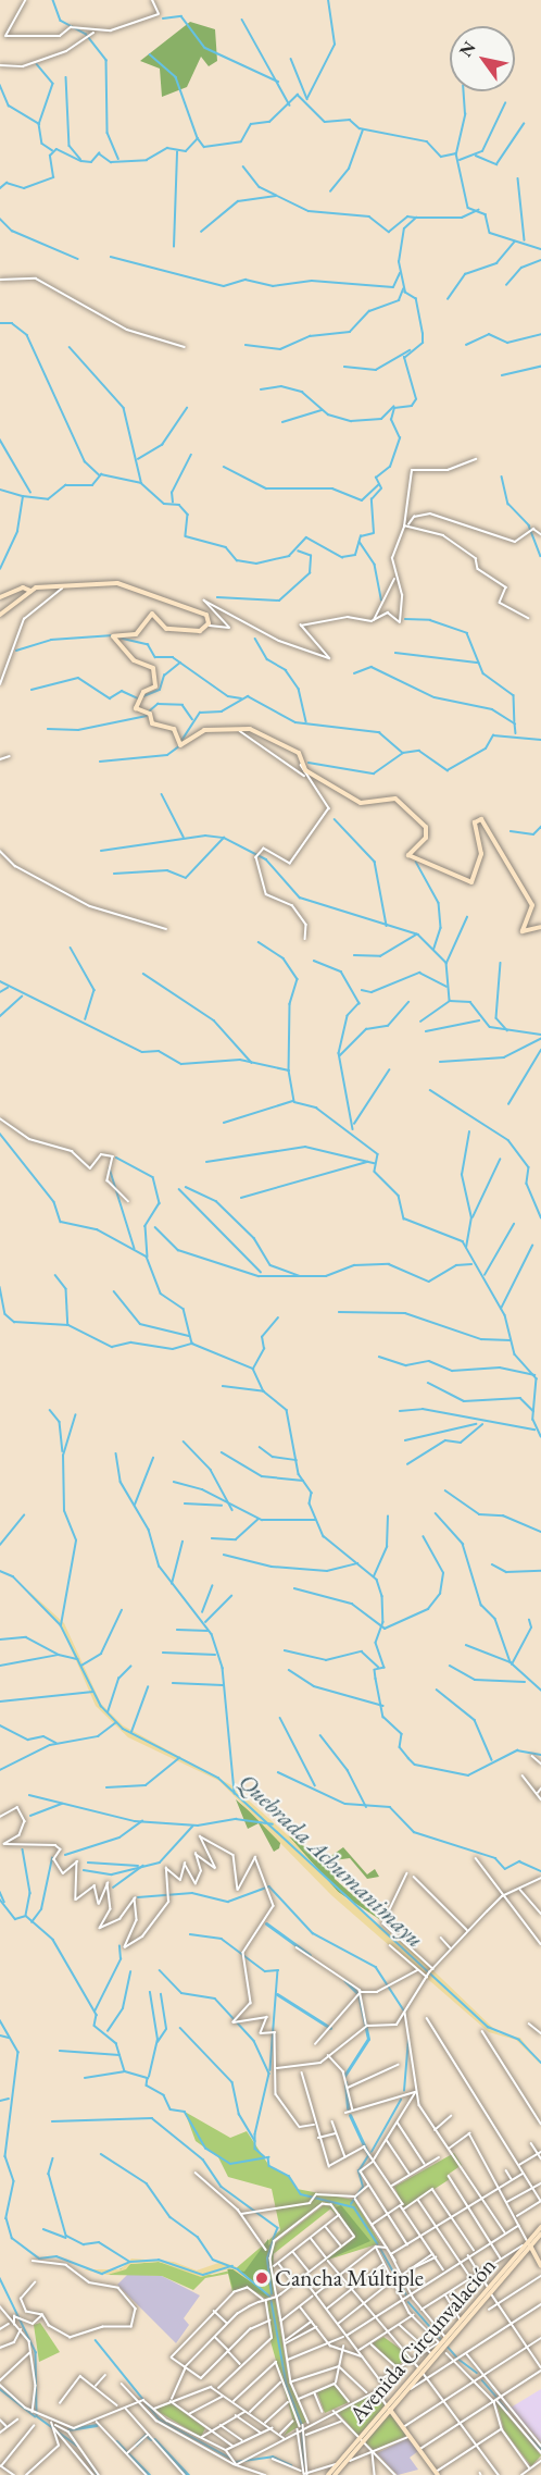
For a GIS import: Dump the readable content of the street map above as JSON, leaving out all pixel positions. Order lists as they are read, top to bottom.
{
  "streets": {
    "street": ["Avenida Circunvalación"]
  },
  "water": ["Quebrada Achumanimayu"],
  "places": ["Cancha Múltiple"],
  "north": "top left"
}
